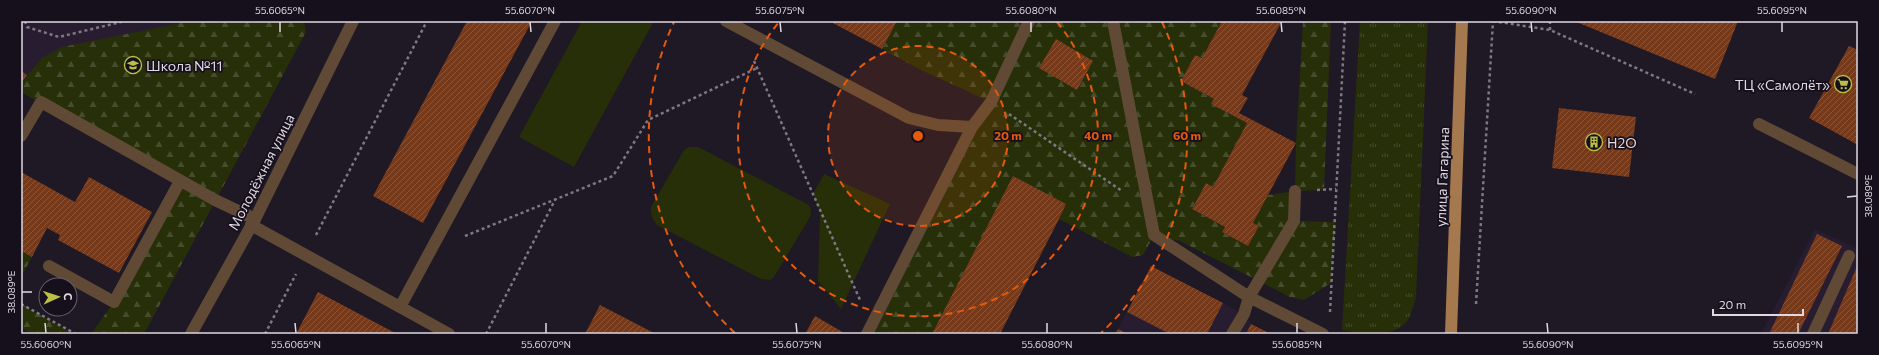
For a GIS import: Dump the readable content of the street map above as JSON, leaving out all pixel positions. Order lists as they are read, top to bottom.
{
  "streets": {
    "main road": ["улица Гагарина"],
    "street": ["Молодёжная улица"]
  },
  "places": {
    "school or university": ["Школа №11"],
    "supermarket": ["ТЦ «Самолёт»"],
    "building": ["H2O"]
  },
  "scale_bar": "20 m",
  "north": "right",
  "coordinates": [
    "55.6065°N",
    "55.6070°N",
    "55.6075°N",
    "55.6080°N",
    "55.6085°N",
    "55.6090°N",
    "55.6095°N",
    "38.089°E",
    "55.6060°N"
  ],
  "rings": ["20 m", "40 m", "60 m"]
}
